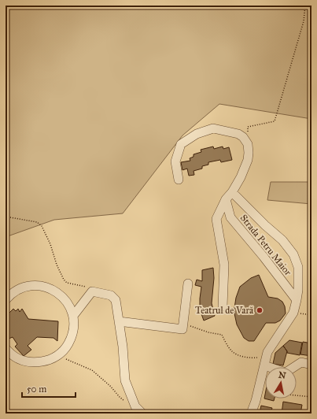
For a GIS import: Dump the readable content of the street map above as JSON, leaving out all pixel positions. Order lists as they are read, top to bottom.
{
  "streets": {
    "street": ["Strada Petru Maior"]
  },
  "places": ["Teatrul de Vară"],
  "scale_bar": "50 m",
  "north": "top"
}
